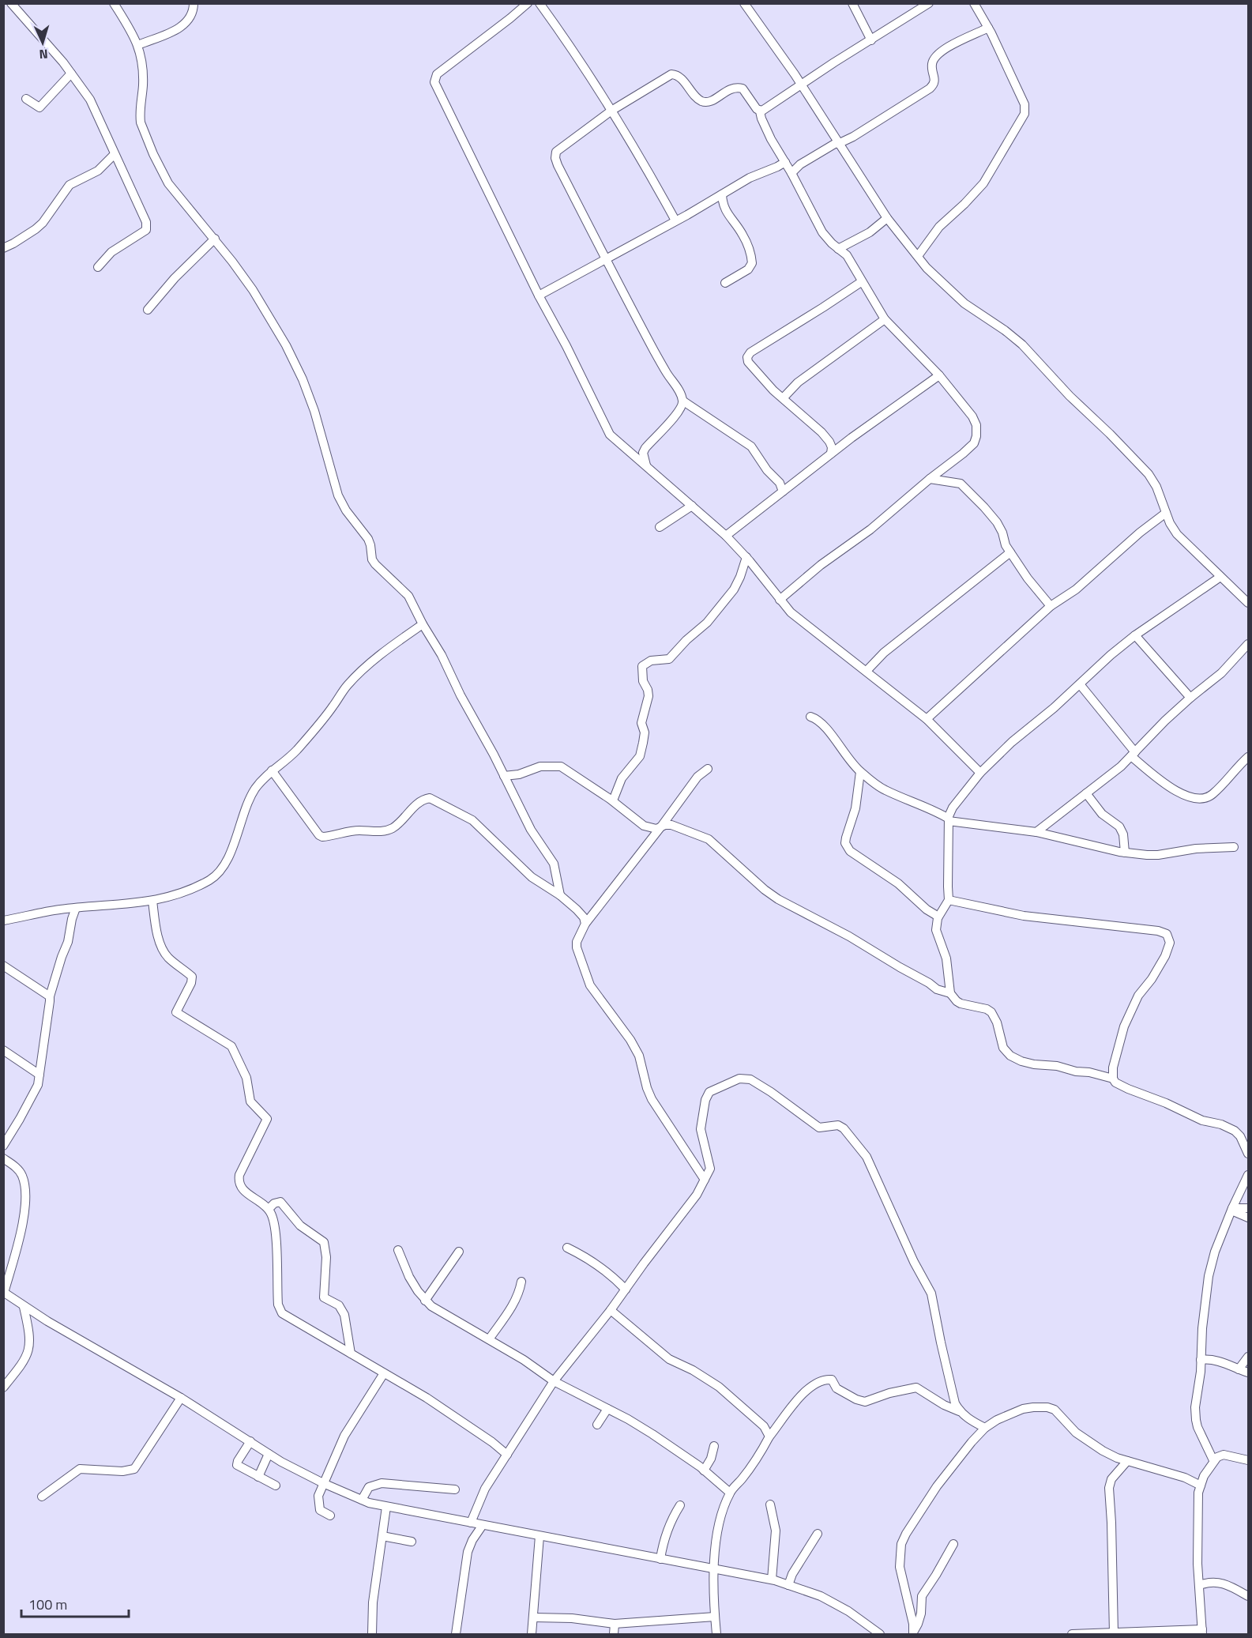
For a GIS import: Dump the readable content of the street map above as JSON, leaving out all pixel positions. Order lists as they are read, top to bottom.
{
  "scale_bar": "100 m",
  "north": "bottom"
}
